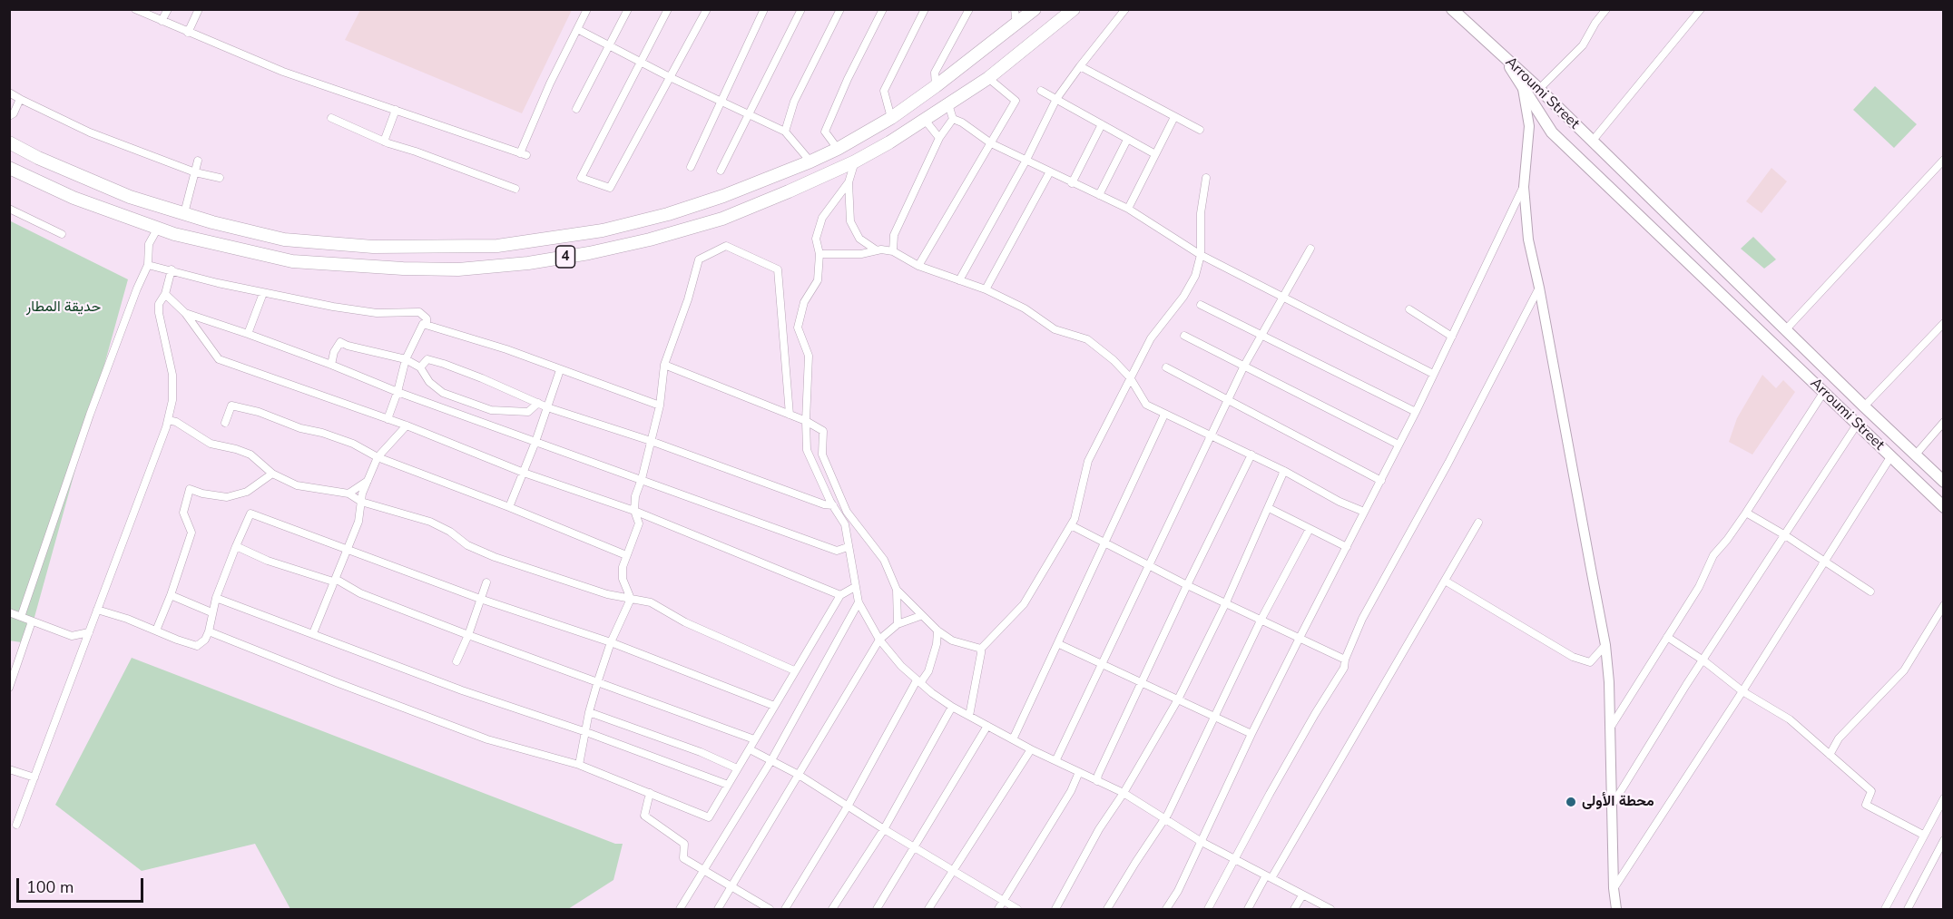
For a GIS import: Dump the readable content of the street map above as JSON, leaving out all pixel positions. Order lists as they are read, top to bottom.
{
  "streets": {
    "highway": ["4"],
    "main road": ["Arroumi Street"]
  },
  "parks": ["حديقة المطار"],
  "places": ["محطة الأولى"],
  "scale_bar": "100 m"
}
